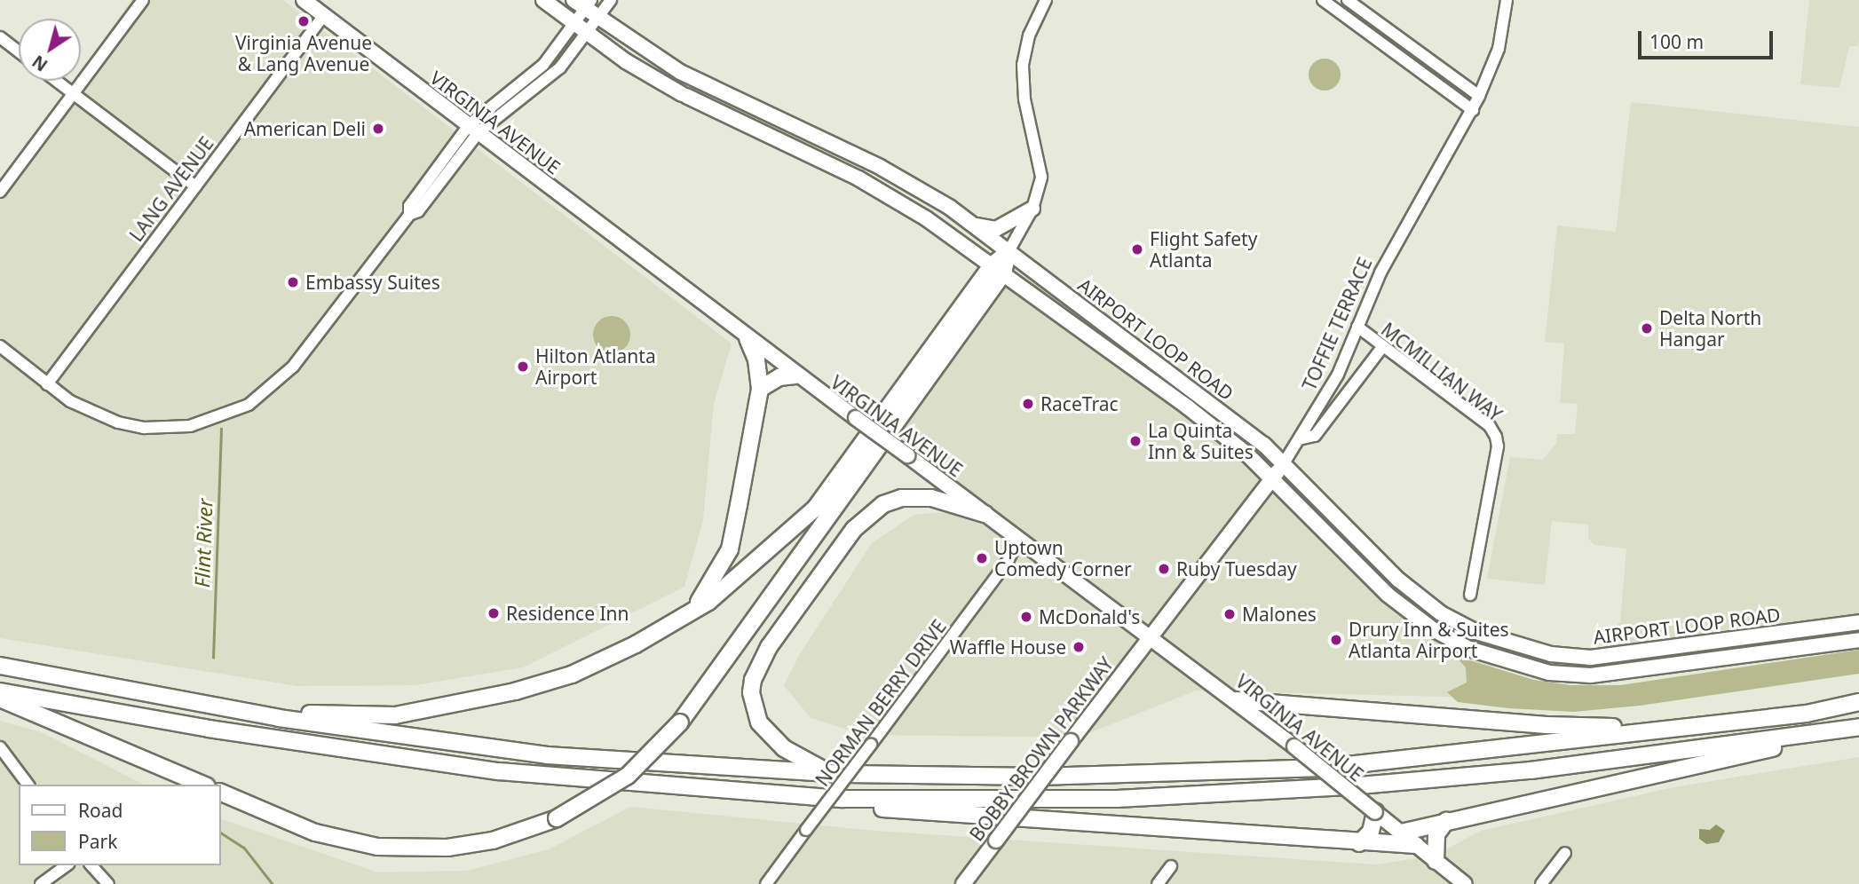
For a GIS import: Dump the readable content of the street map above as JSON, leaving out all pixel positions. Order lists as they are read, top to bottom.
{
  "streets": {
    "main road": [
      "VIRGINIA AVENUE",
      "TOFFIE TERRACE",
      "AIRPORT LOOP ROAD",
      "BOBBY BROWN PARKWAY"
    ],
    "street": ["LANG AVENUE", "MCMILLIAN WAY", "NORMAN BERRY DRIVE"]
  },
  "crossings": [
    ["VIRGINIA AVENUE", "LANG AVENUE"],
    ["VIRGINIA AVENUE", "TOFFIE TERRACE"],
    ["VIRGINIA AVENUE", "NORMAN BERRY DRIVE"],
    ["VIRGINIA AVENUE", "BOBBY BROWN PARKWAY"],
    ["TOFFIE TERRACE", "AIRPORT LOOP ROAD"],
    ["TOFFIE TERRACE", "MCMILLIAN WAY"],
    ["TOFFIE TERRACE", "BOBBY BROWN PARKWAY"]
  ],
  "water": ["Flint River"],
  "places": [
    "Virginia Avenue & Lang Avenue",
    "American Deli",
    "Flight Safety Atlanta",
    "Embassy Suites",
    "Delta North Hangar",
    "Hilton Atlanta Airport",
    "RaceTrac",
    "La Quinta Inn & Suites",
    "Uptown Comedy Corner",
    "Ruby Tuesday",
    "Residence Inn",
    "Malones",
    "McDonald's",
    "Drury Inn & Suites Atlanta Airport",
    "Waffle House"
  ],
  "legend": ["Road", "Park"],
  "scale_bar": "100 m",
  "north": "bottom left"
}
